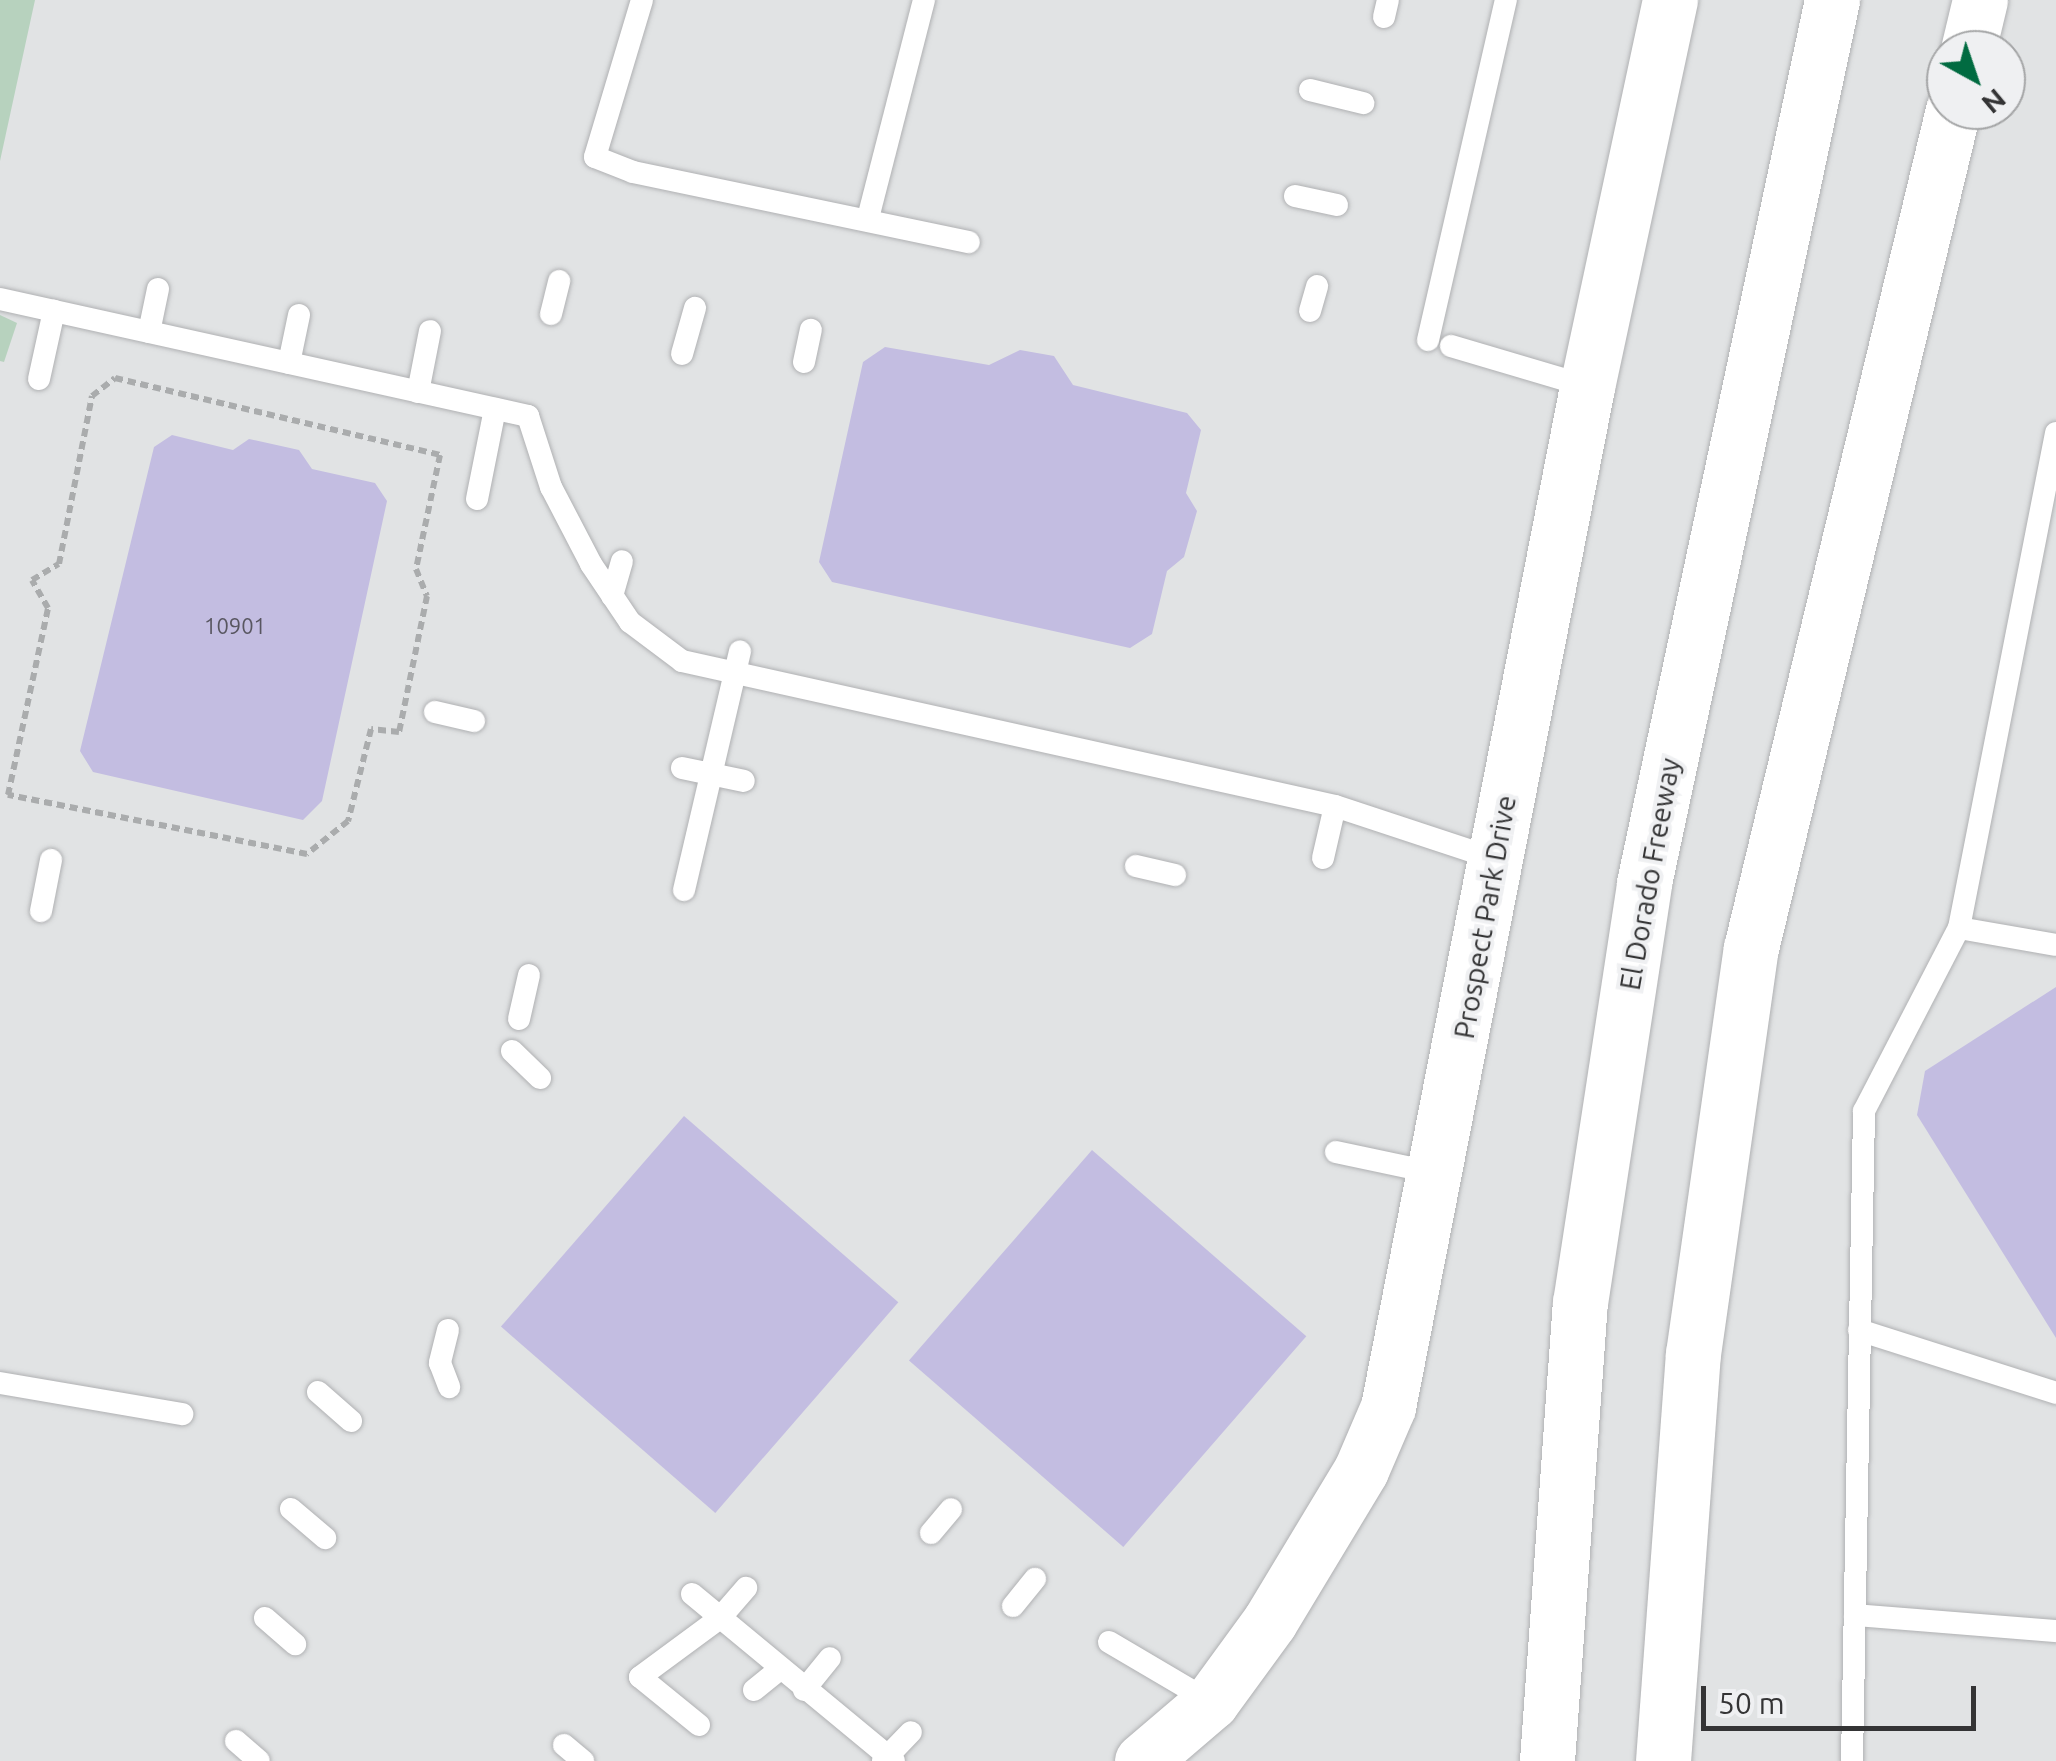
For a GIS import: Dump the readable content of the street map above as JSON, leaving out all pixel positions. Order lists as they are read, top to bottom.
{
  "streets": {
    "main road": ["El Dorado Freeway", "Prospect Park Drive"]
  },
  "house_numbers": ["10901"],
  "scale_bar": "50 m",
  "north": "bottom right"
}
